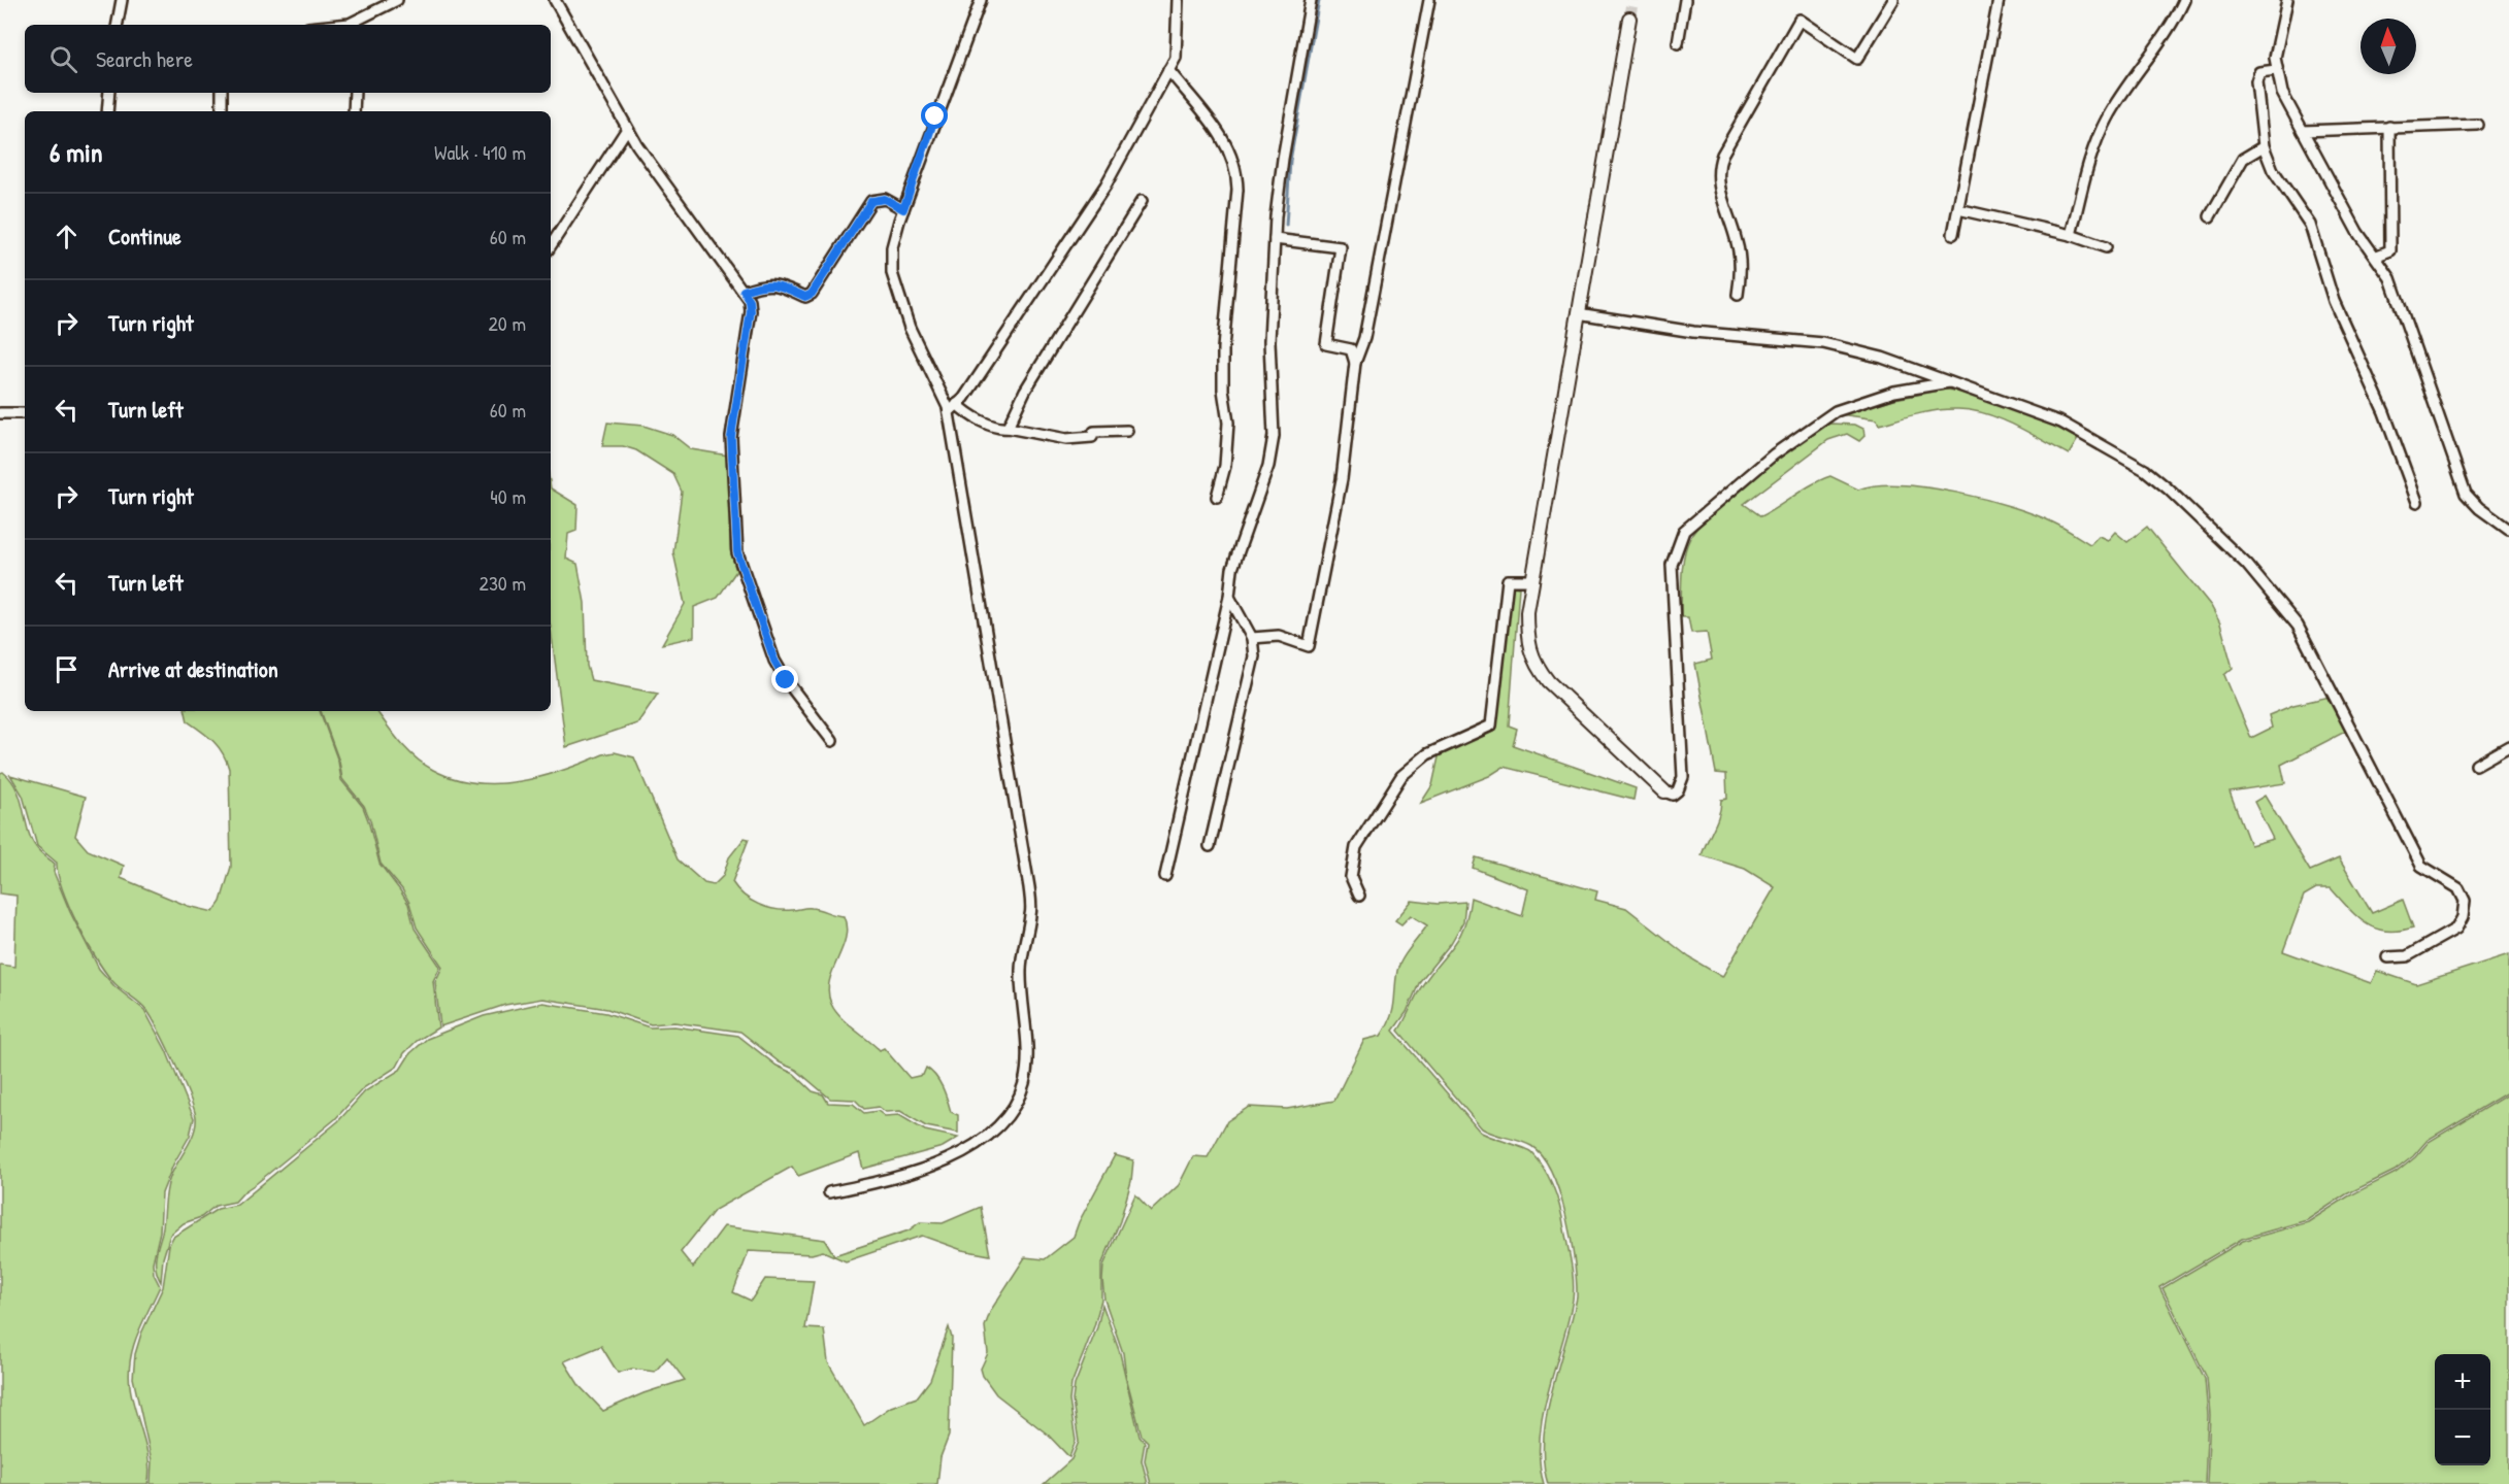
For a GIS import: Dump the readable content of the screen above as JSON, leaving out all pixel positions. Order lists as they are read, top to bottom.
{
  "north": "top",
  "page": {
    "search": "Search here",
    "heading": ["6 min", "Walk · 410 m"],
    "list": [
      ["Continue", "60 m"],
      ["Turn right", "20 m"],
      ["Turn left", "60 m"],
      ["Turn right", "40 m"],
      ["Turn left", "230 m"],
      "Arrive at destination"
    ],
    "map_buttons": ["+", "−"]
  }
}
